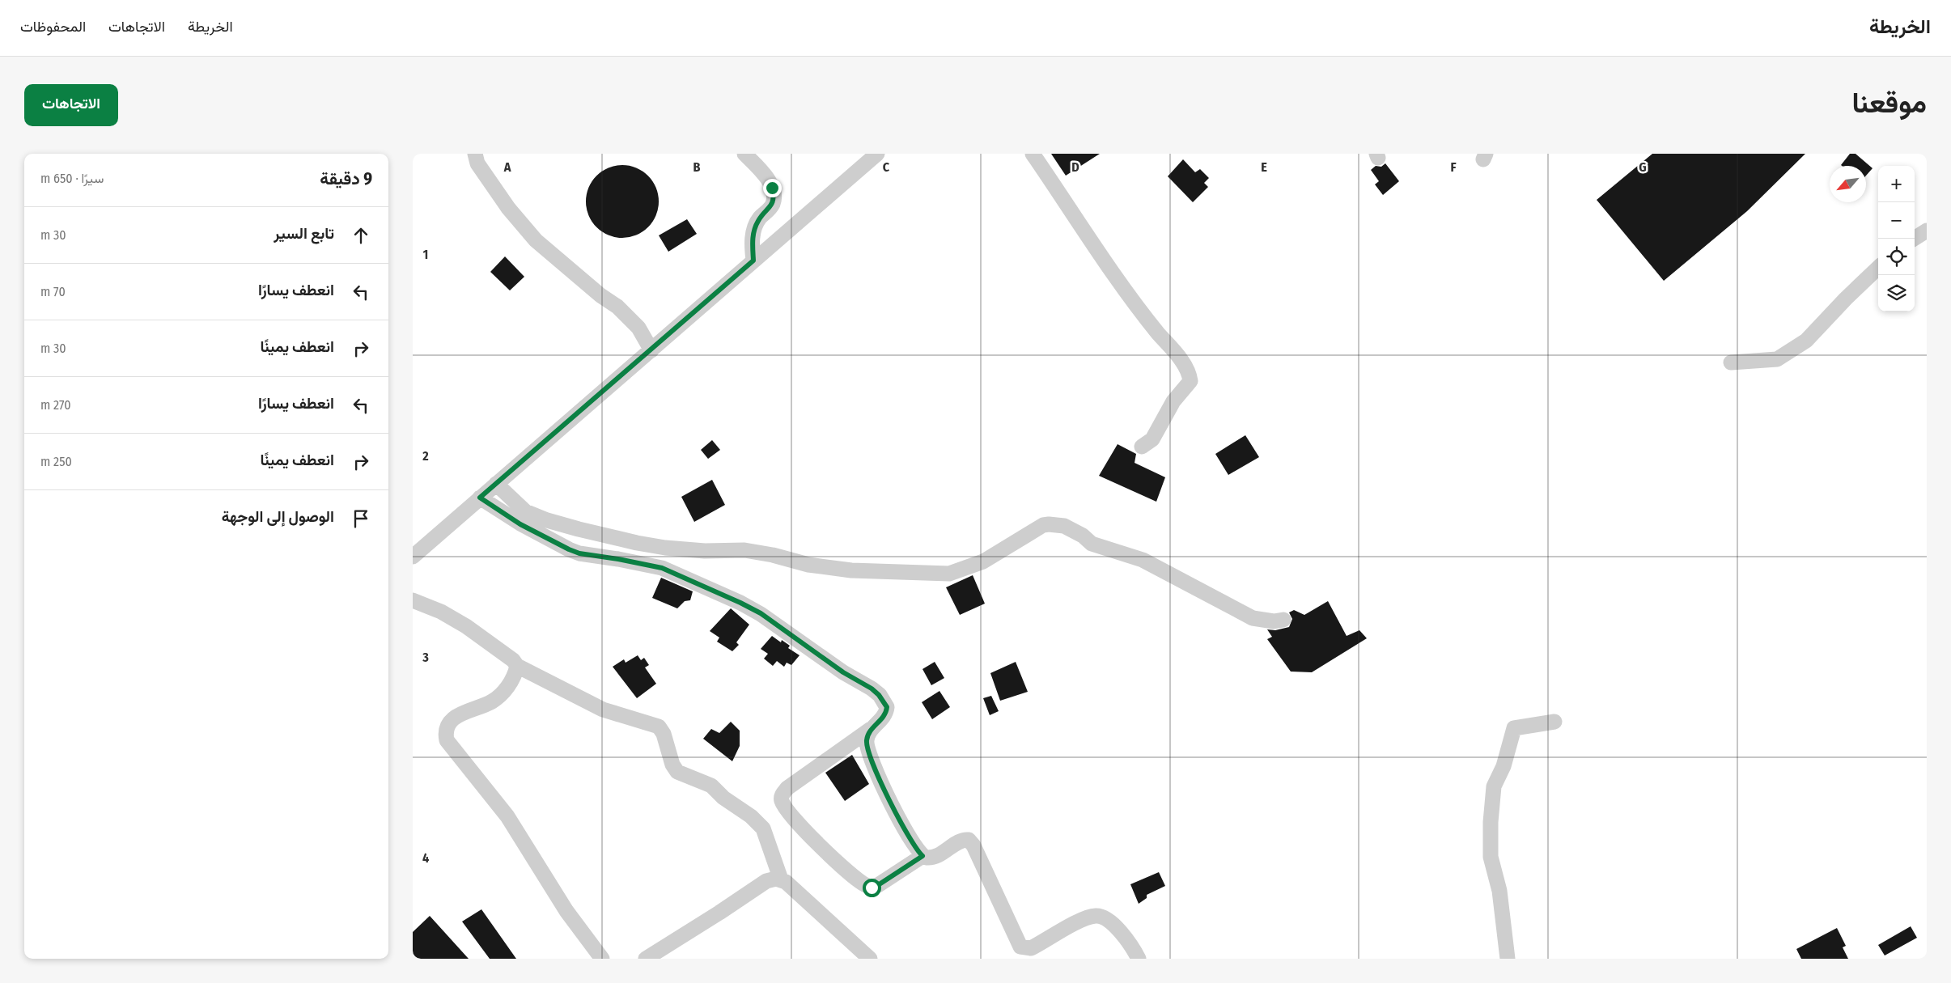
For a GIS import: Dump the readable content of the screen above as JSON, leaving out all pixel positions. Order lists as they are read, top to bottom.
{
  "north": "bottom left",
  "page": {
    "header": "الخريطة",
    "nav": ["الخريطة", "الاتجاهات", "المحفوظات"],
    "title": "موقعنا",
    "buttons": "الاتجاهات",
    "heading": ["9 دقيقة", "سيرًا · 650 m"],
    "map_buttons": ["+", "−"],
    "list": [
      ["تابع السير", "30 m"],
      ["انعطف يسارًا", "70 m"],
      ["انعطف يمينًا", "30 m"],
      ["انعطف يسارًا", "270 m"],
      ["انعطف يمينًا", "250 m"],
      "الوصول إلى الوجهة"
    ]
  },
  "grid": {
    "columns": [
      "A",
      "B",
      "C",
      "D",
      "E",
      "F",
      "G"
    ],
    "rows": [
      "1",
      "2",
      "3",
      "4"
    ]
  }
}
